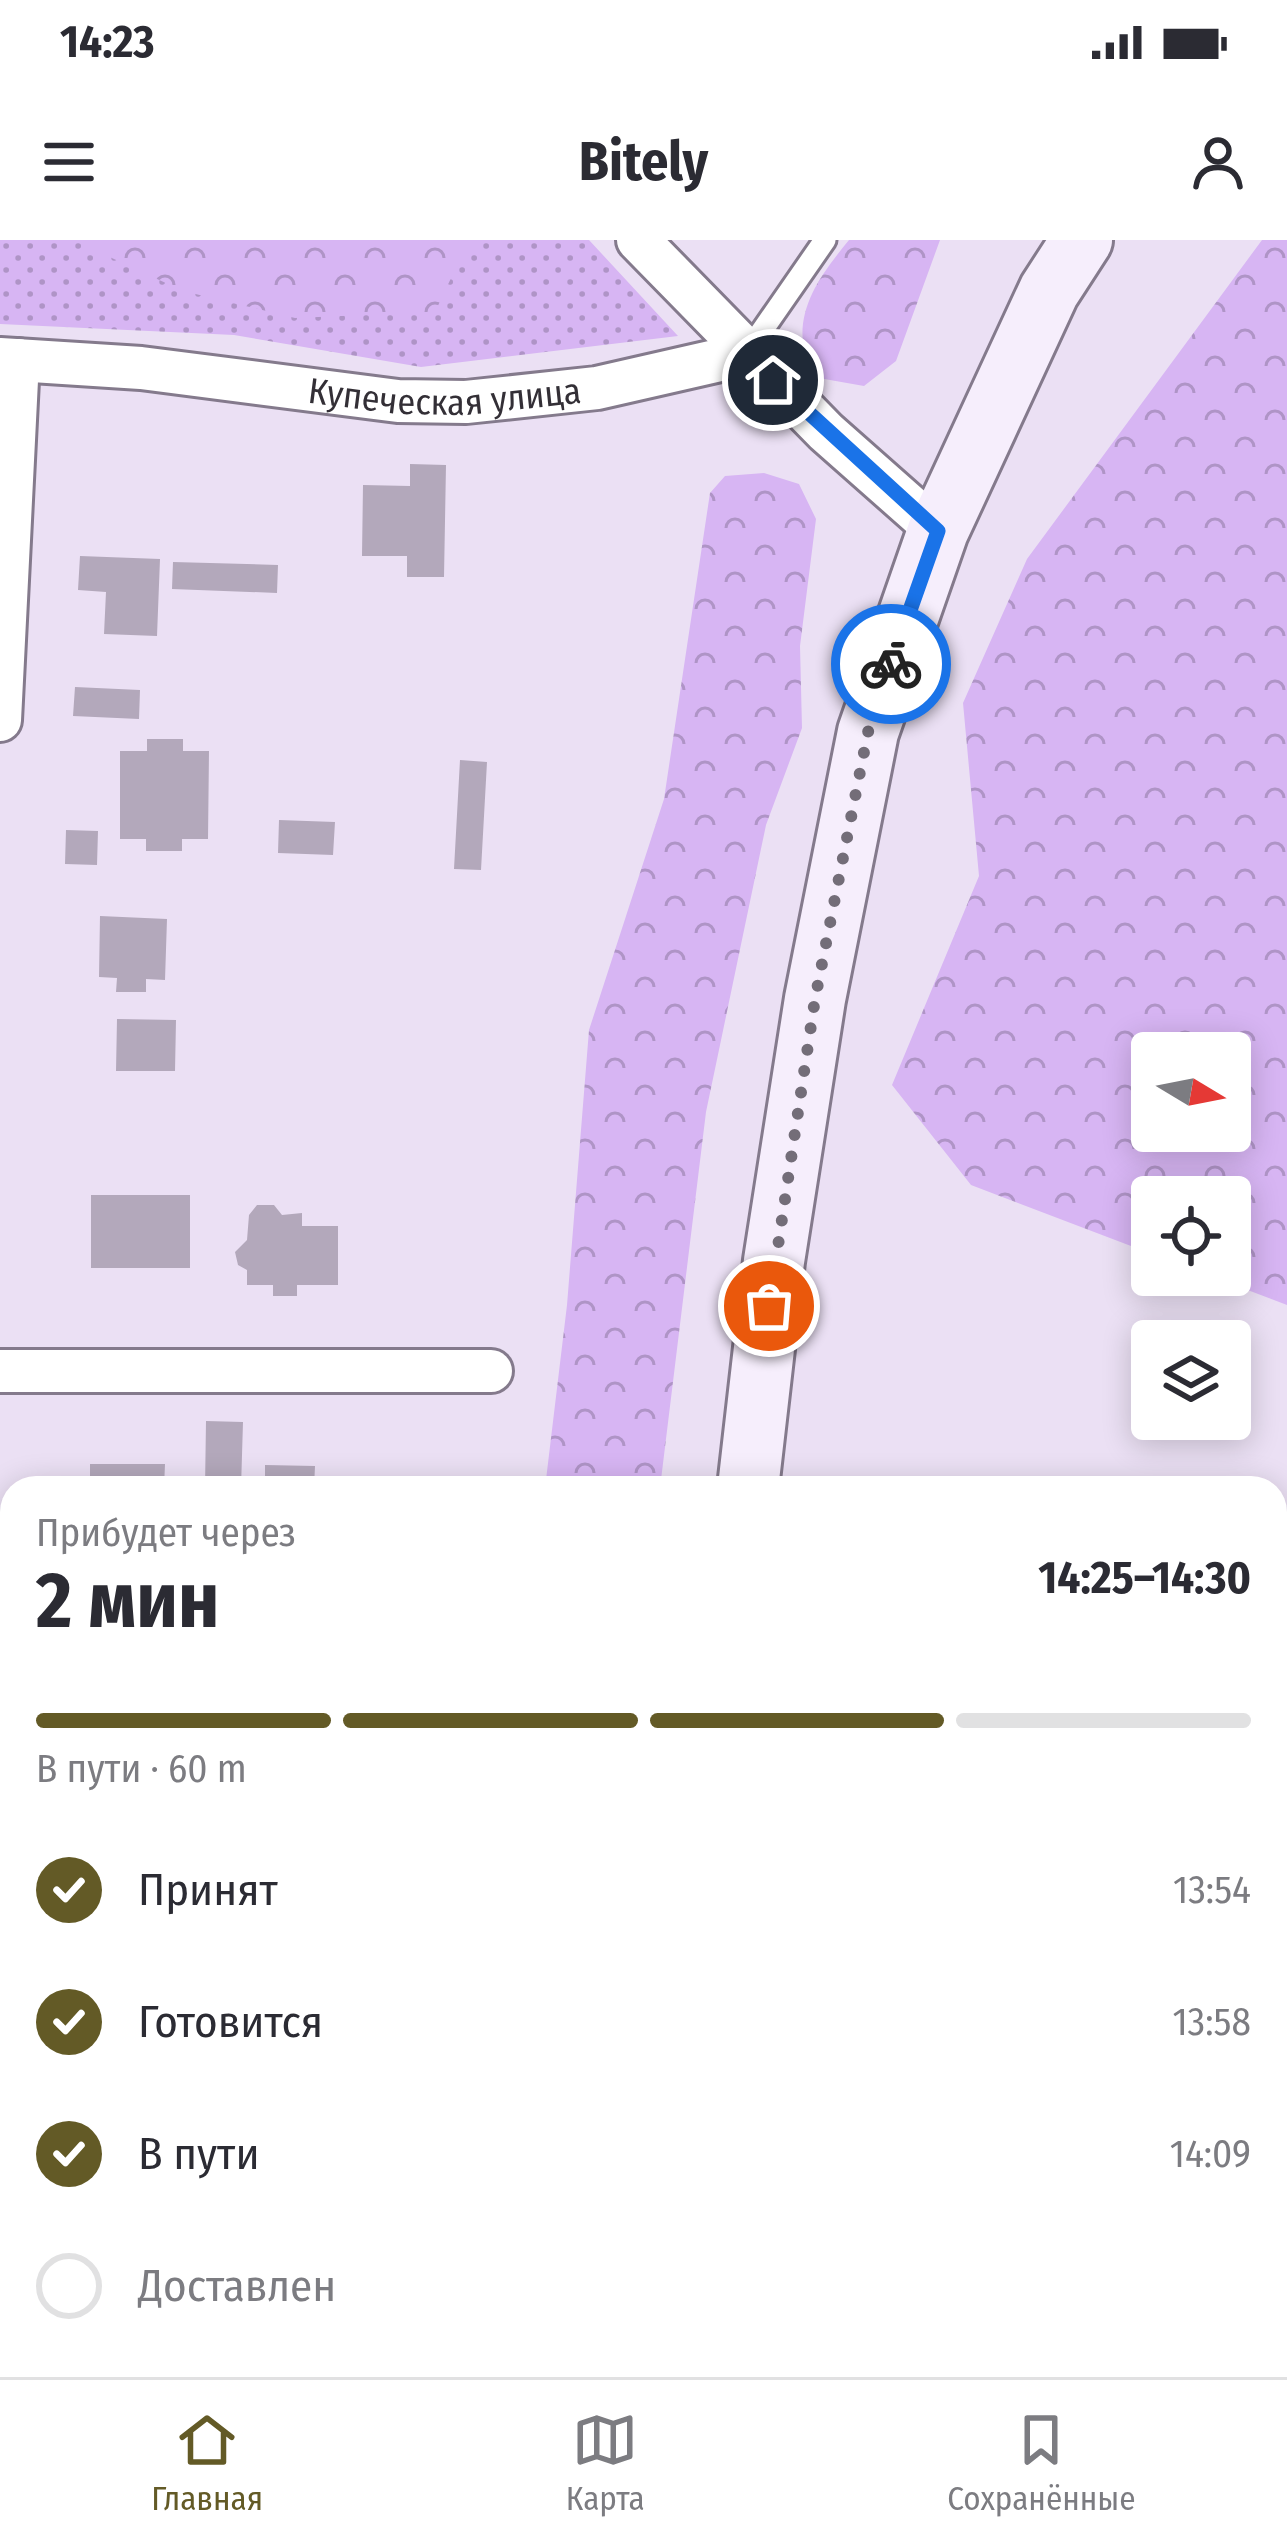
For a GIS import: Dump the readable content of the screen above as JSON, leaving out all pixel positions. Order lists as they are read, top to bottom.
{
  "streets": {
    "street": ["Купеческая улица"]
  },
  "north": "right",
  "page": {
    "status": "14:23",
    "header": "Bitely",
    "heading": ["2 мин", "Прибудет через", "14:25–14:30"],
    "bar": "В пути · 60 m",
    "list": [
      ["Принят", "13:54"],
      ["Готовится", "13:58"],
      ["В пути", "14:09"],
      "Доставлен"
    ],
    "tabs": ["Главная", "Карта", "Сохранённые"]
  }
}
